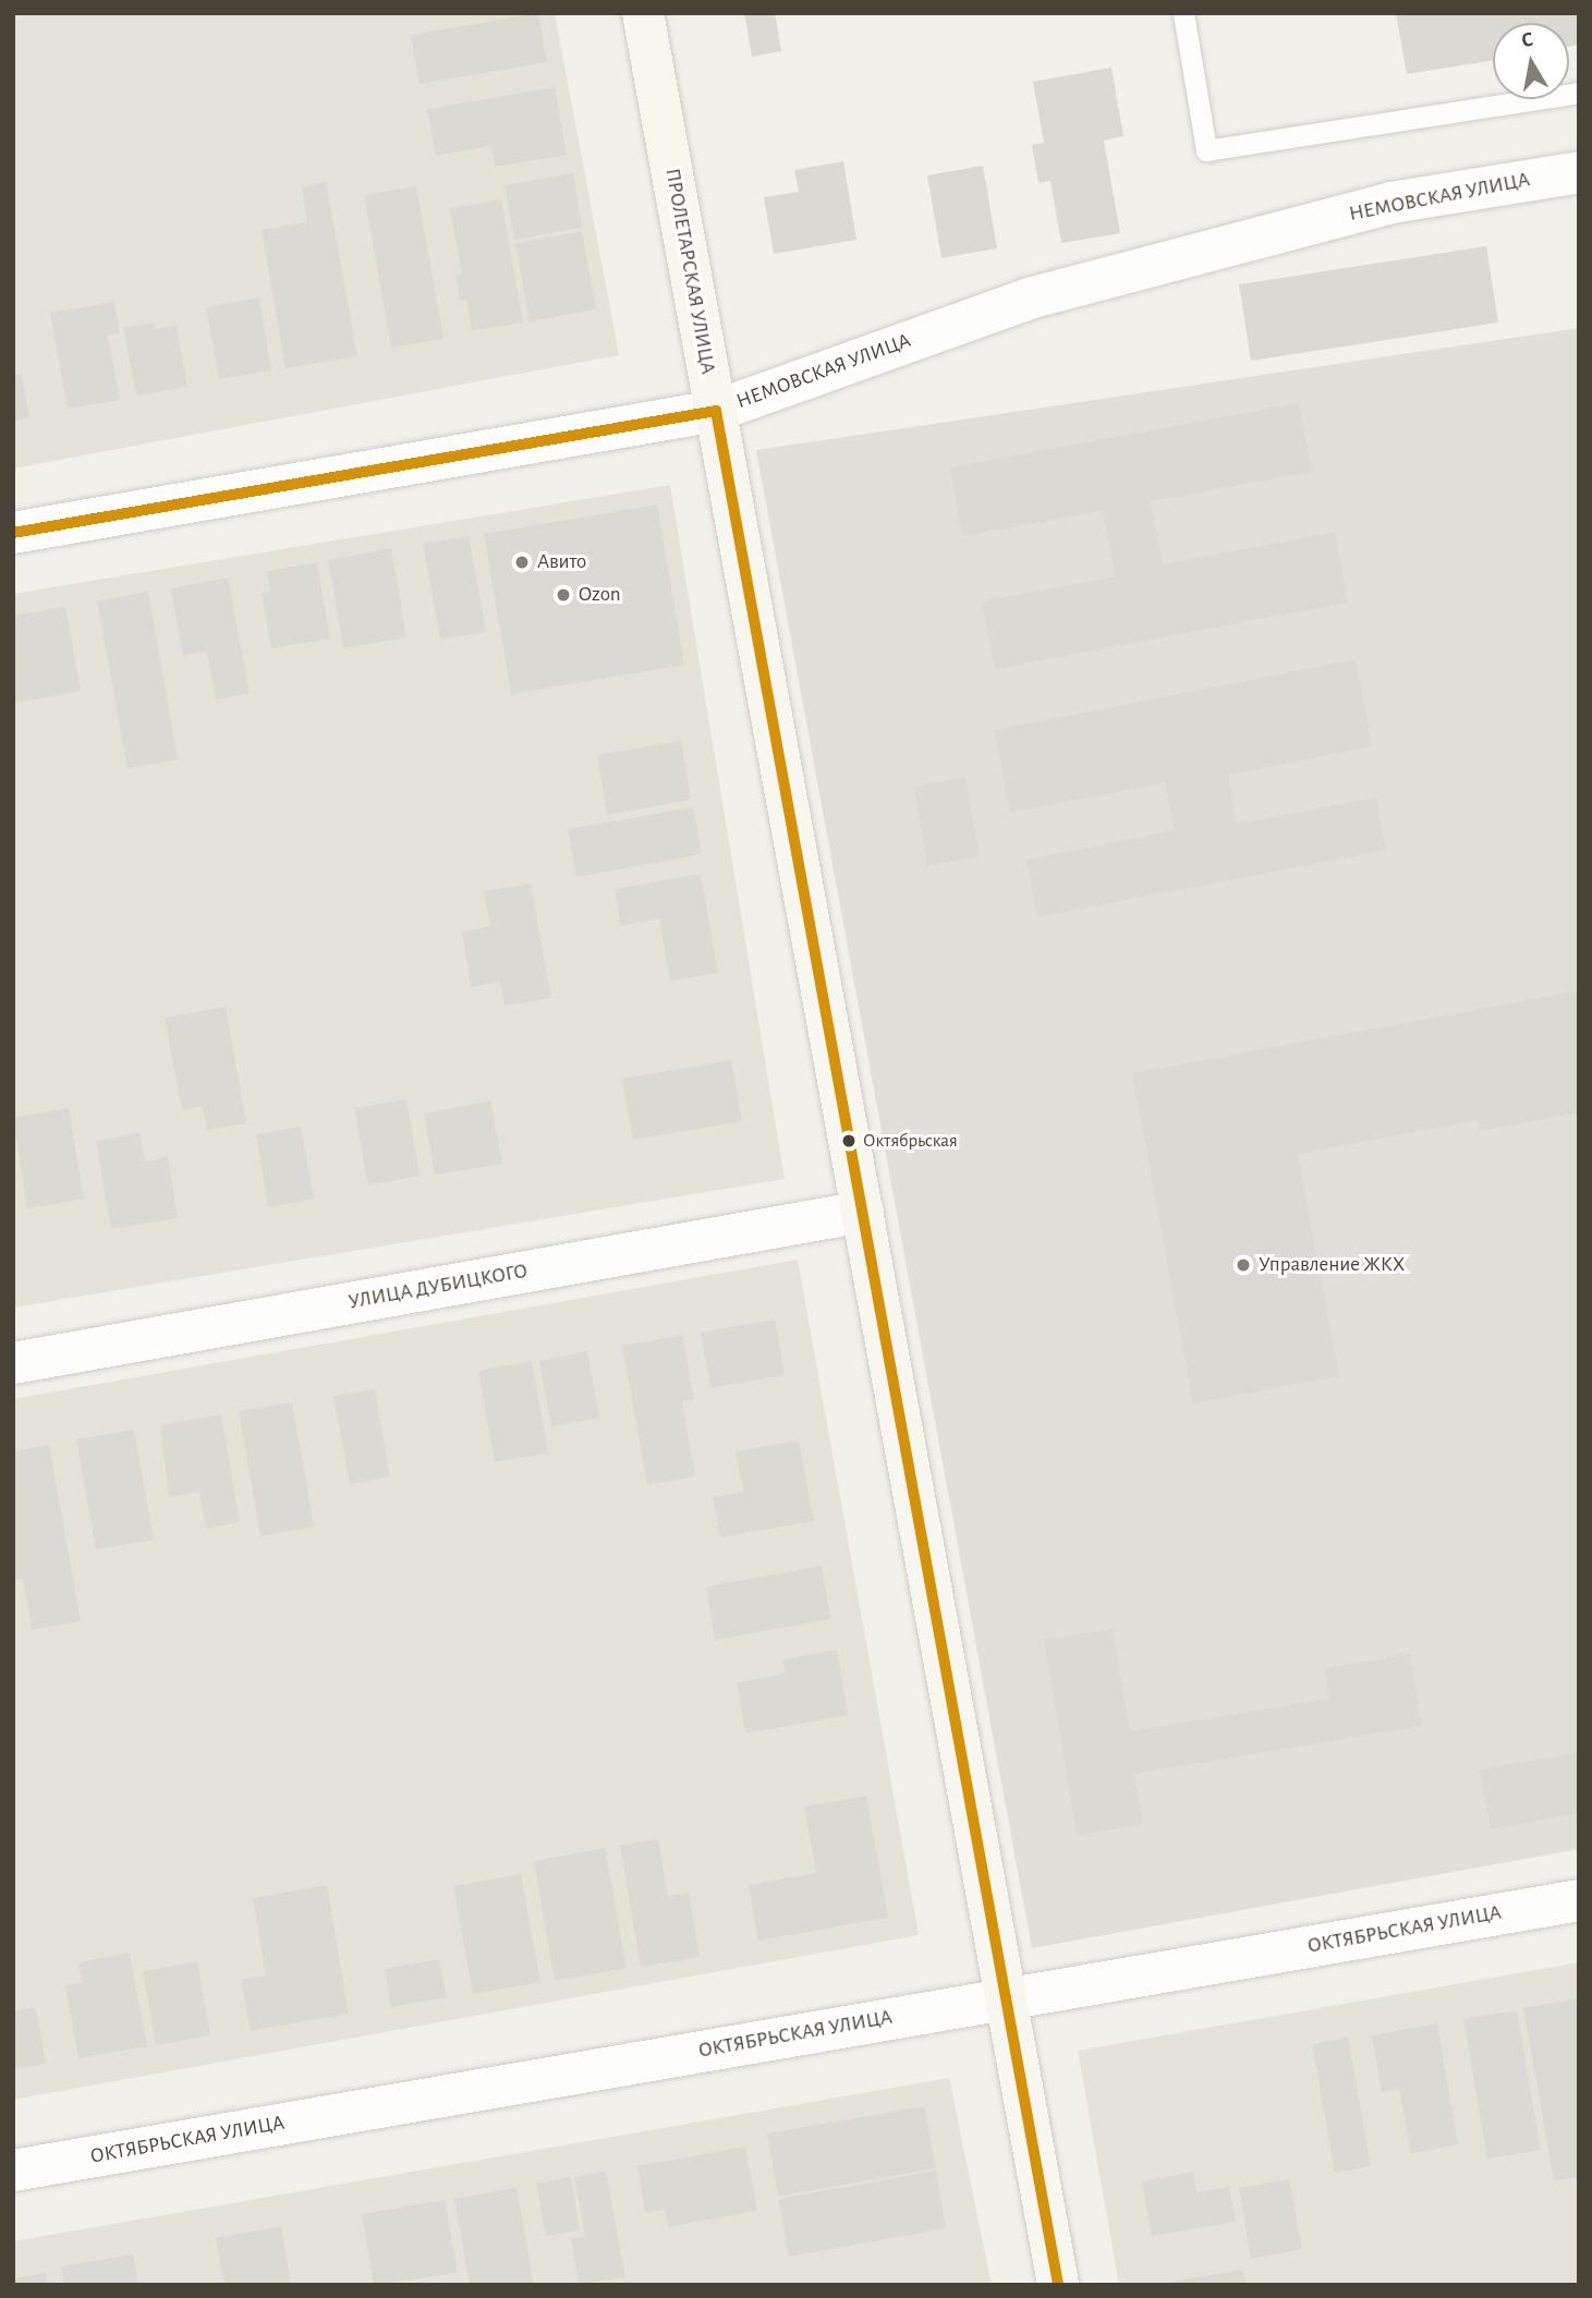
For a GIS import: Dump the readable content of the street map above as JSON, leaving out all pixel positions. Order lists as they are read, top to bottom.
{
  "streets": {
    "main road": ["ПРОЛЕТАРСКАЯ УЛИЦА"],
    "street": ["НЕМОВСКАЯ УЛИЦА", "УЛИЦА ДУБИЦКОГО", "ОКТЯБРЬСКАЯ УЛИЦА"]
  },
  "crossings": [
    ["НЕМОВСКАЯ УЛИЦА", "ПРОЛЕТАРСКАЯ УЛИЦА"],
    ["ПРОЛЕТАРСКАЯ УЛИЦА", "УЛИЦА ДУБИЦКОГО"],
    ["ПРОЛЕТАРСКАЯ УЛИЦА", "ОКТЯБРЬСКАЯ УЛИЦА"]
  ],
  "places": [
    "Авито",
    "Ozon",
    "Октябрьская",
    "Управление ЖКХ"
  ],
  "north": "top"
}
